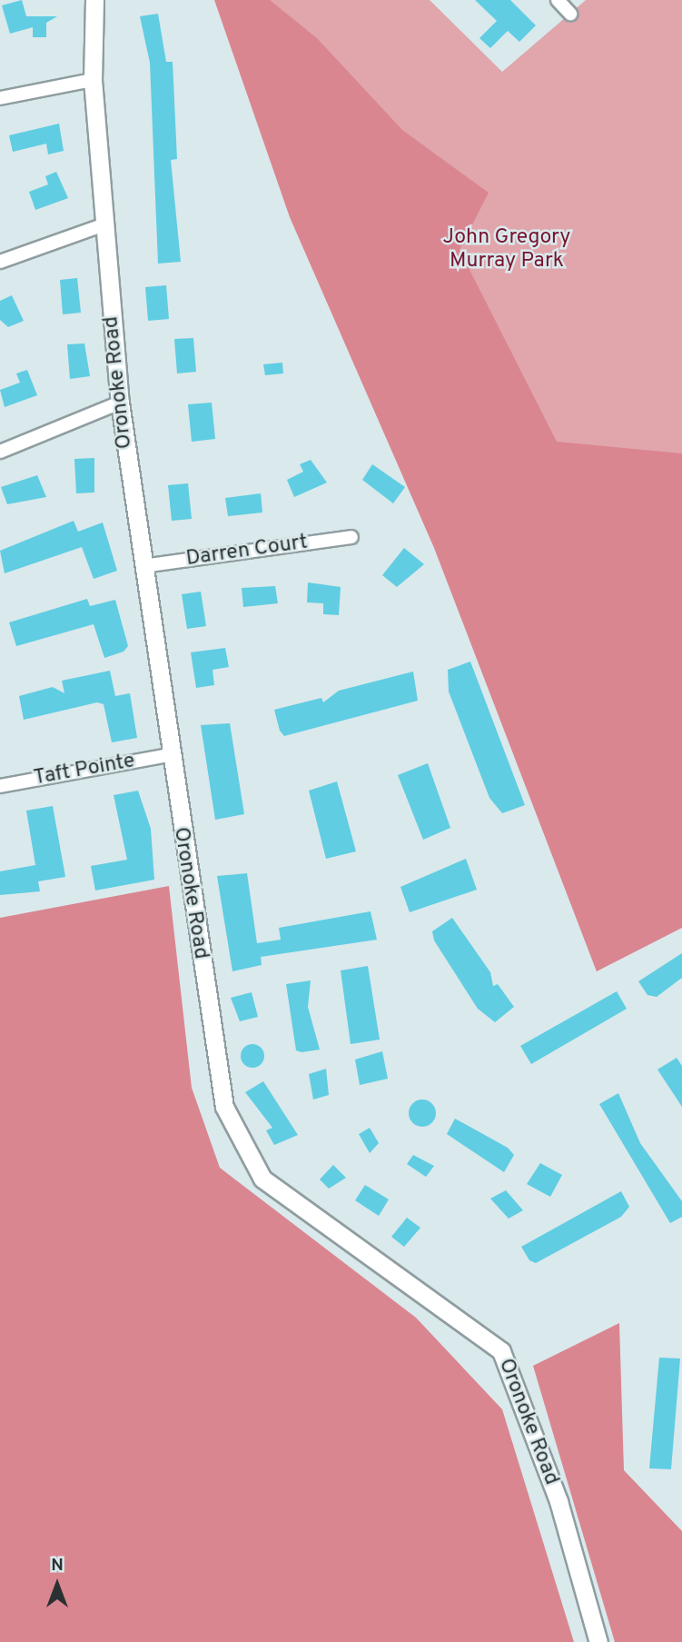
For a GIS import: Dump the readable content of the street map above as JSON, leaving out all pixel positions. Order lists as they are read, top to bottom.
{
  "streets": {
    "street": ["Oronoke Road", "Darren Court", "Taft Pointe"]
  },
  "crossings": [
    ["Oronoke Road", "Darren Court"],
    ["Oronoke Road", "Taft Pointe"]
  ],
  "parks": ["John Gregory Murray Park"],
  "north": "top"
}
